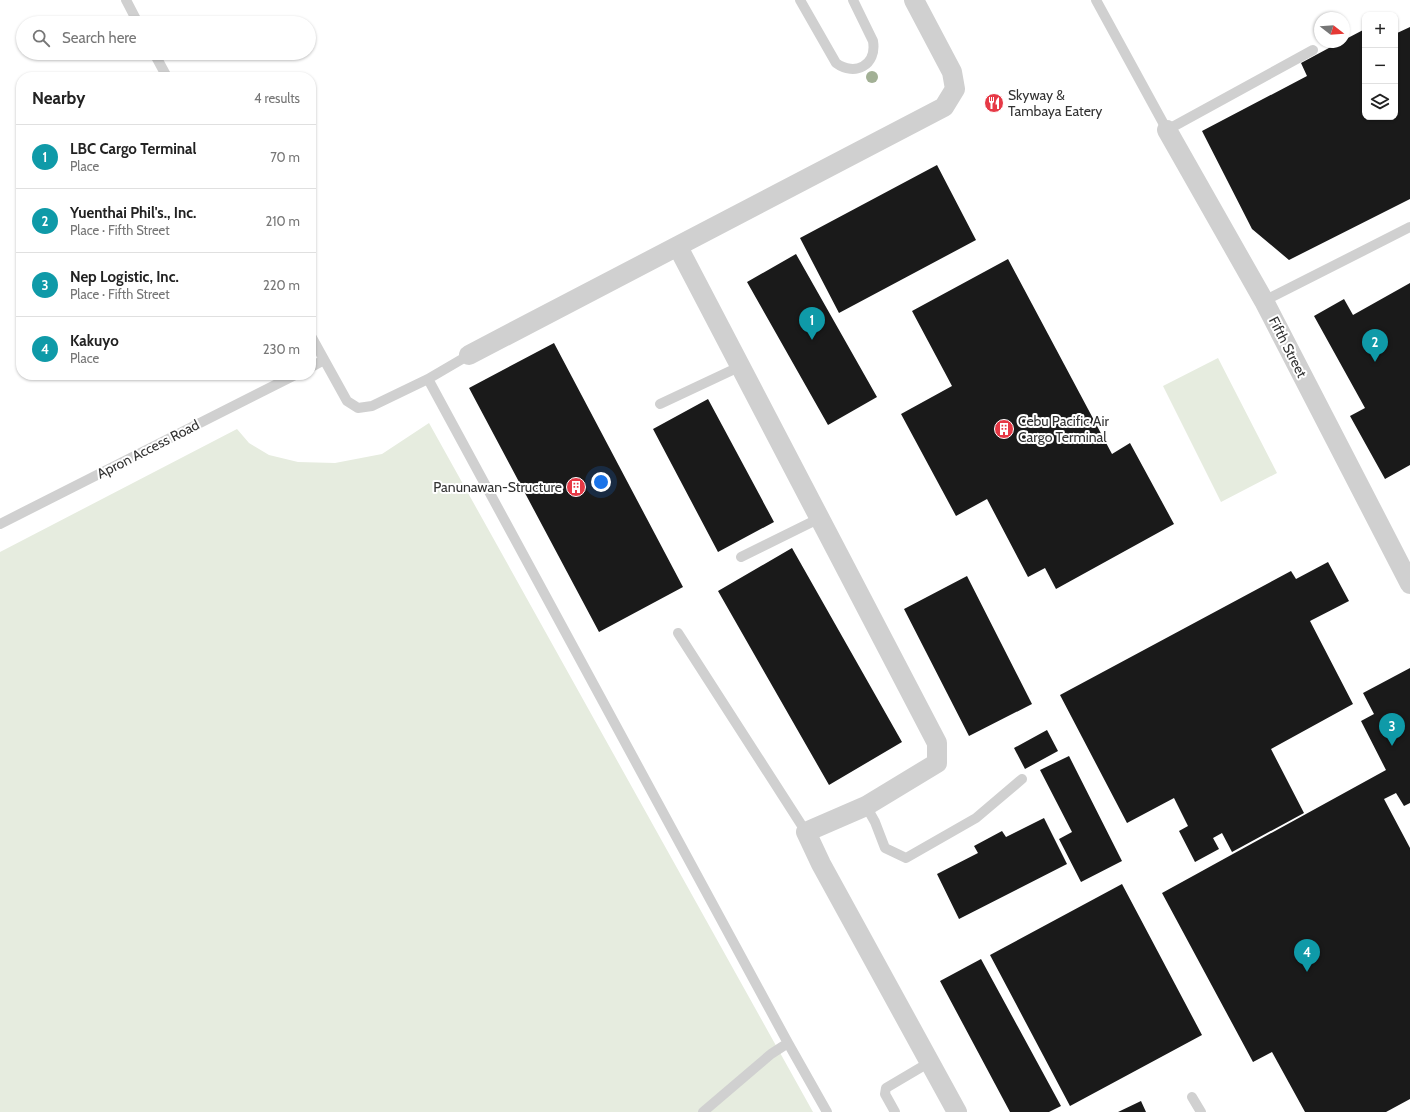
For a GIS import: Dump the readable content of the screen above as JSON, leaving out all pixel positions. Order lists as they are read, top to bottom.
{
  "streets": {
    "street": ["Fifth Street"],
    "lane": ["Apron Access Road"]
  },
  "places": {
    "restaurant": ["Skyway & Tambaya Eatery"],
    "building": ["Cebu Pacific Air Cargo Terminal", "Panunawan-Structure"]
  },
  "north": "right",
  "page": {
    "map_buttons": ["+", "−"],
    "search": "Search here",
    "heading": ["Nearby", "4 results"],
    "list": [
      {
        "mark": "1",
        "name": "LBC Cargo Terminal",
        "note": "Place",
        "value": "70 m"
      },
      {
        "mark": "2",
        "name": "Yuenthai Phil's., Inc.",
        "note": "Place · Fifth Street",
        "value": "210 m"
      },
      {
        "mark": "3",
        "name": "Nep Logistic, Inc.",
        "note": "Place · Fifth Street",
        "value": "220 m"
      },
      {
        "mark": "4",
        "name": "Kakuyo",
        "note": "Place",
        "value": "230 m"
      }
    ],
    "pins": [
      "1",
      "2",
      "3",
      "4"
    ]
  }
}
